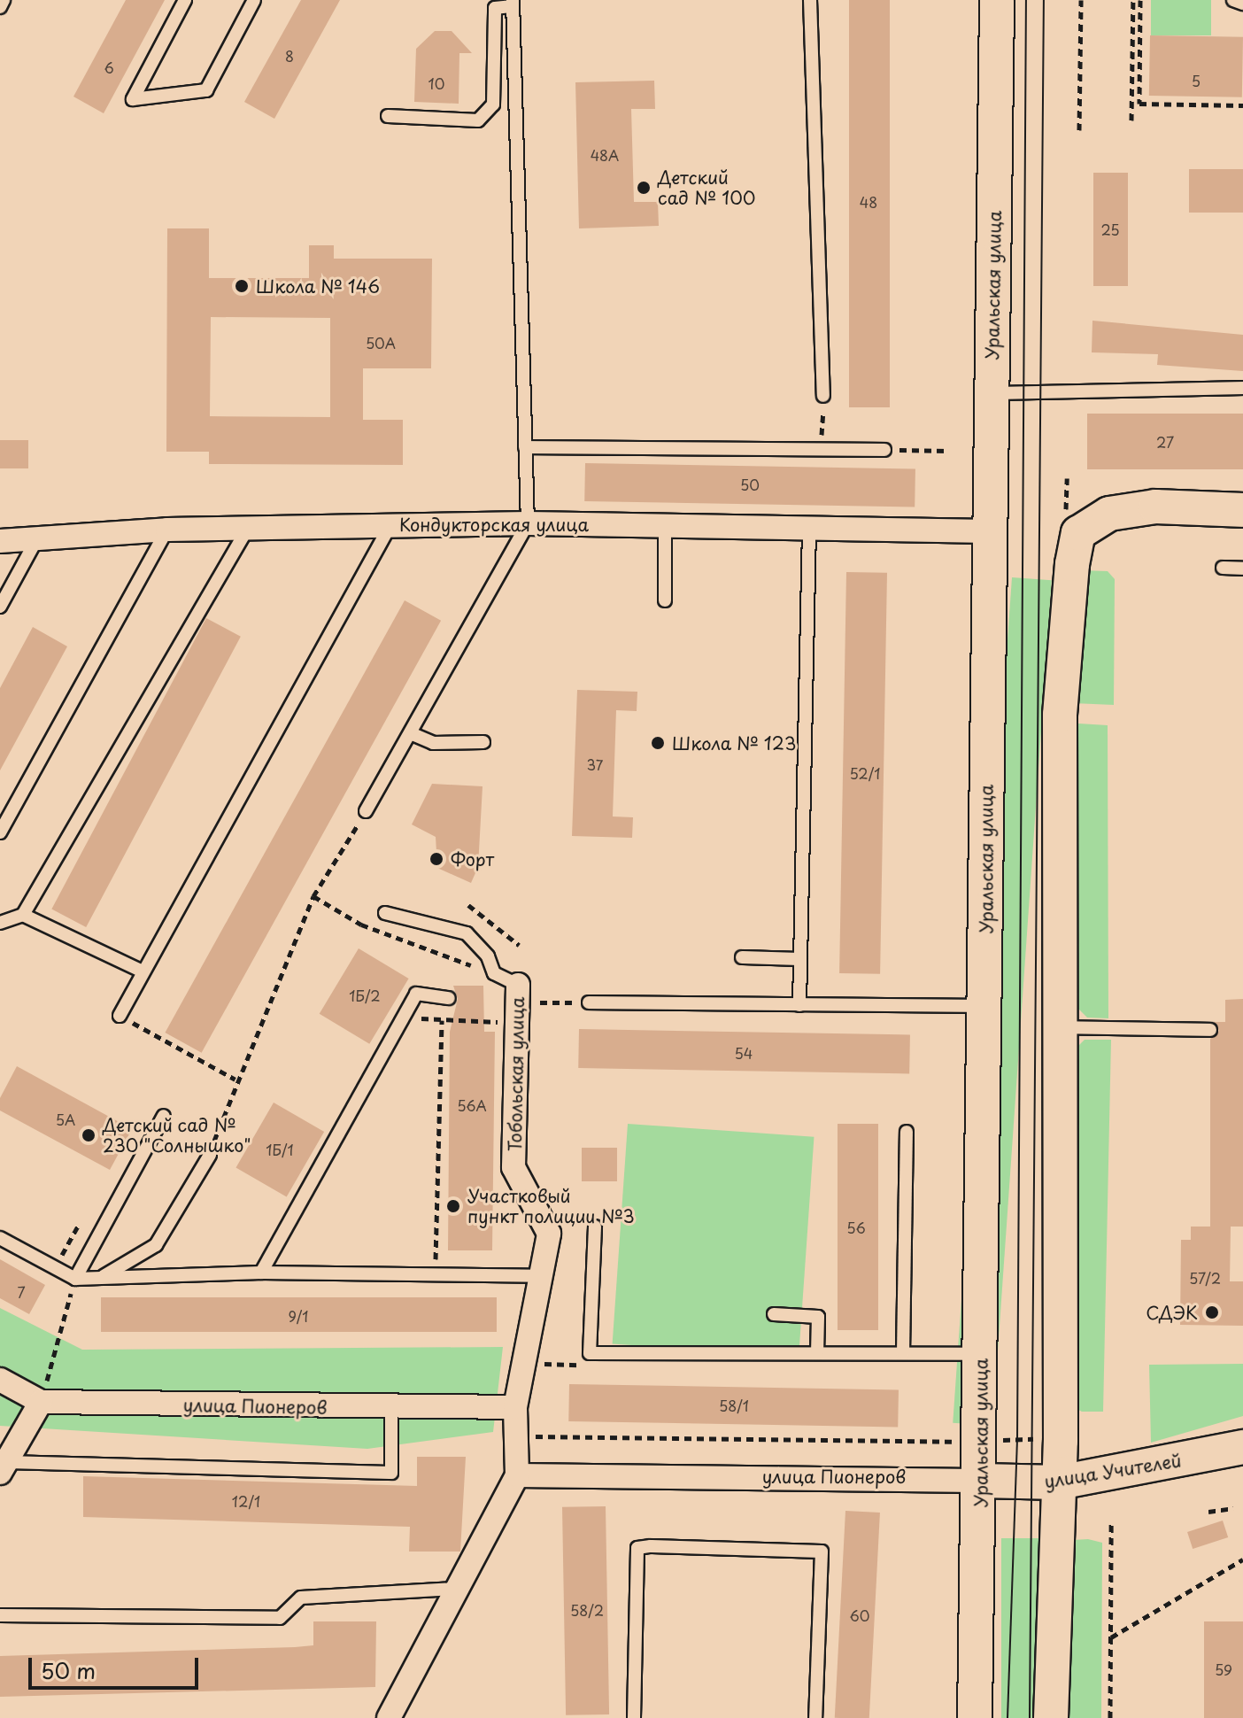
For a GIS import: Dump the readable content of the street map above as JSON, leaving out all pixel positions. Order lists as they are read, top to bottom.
{
  "streets": {
    "main road": ["Уральская улица", "улица Учителей"],
    "street": ["Кондукторская улица", "Тобольская улица", "улица Пионеров"]
  },
  "crossings": [
    ["Уральская улица", "Кондукторская улица"],
    ["Уральская улица", "улица Пионеров"],
    ["Уральская улица", "улица Учителей"],
    ["Тобольская улица", "улица Пионеров"],
    ["улица Пионеров", "улица Учителей"]
  ],
  "places": [
    "Детский сад № 100",
    "Школа № 146",
    "Школа № 123",
    "Форт",
    "Детский сад № 230 \"Солнышко\"",
    "Участковый пункт полиции №3",
    "СДЭК"
  ],
  "house_numbers": [
    "8",
    "6",
    "5",
    "10",
    "48А",
    "48",
    "25",
    "50А",
    "27",
    "50",
    "37",
    "52/1",
    "1Б/2",
    "54",
    "56А",
    "5А",
    "1Б/1",
    "56",
    "57/2",
    "7",
    "9/1",
    "58/1",
    "12/1",
    "58/2",
    "60",
    "59"
  ],
  "scale_bar": "50 m"
}
